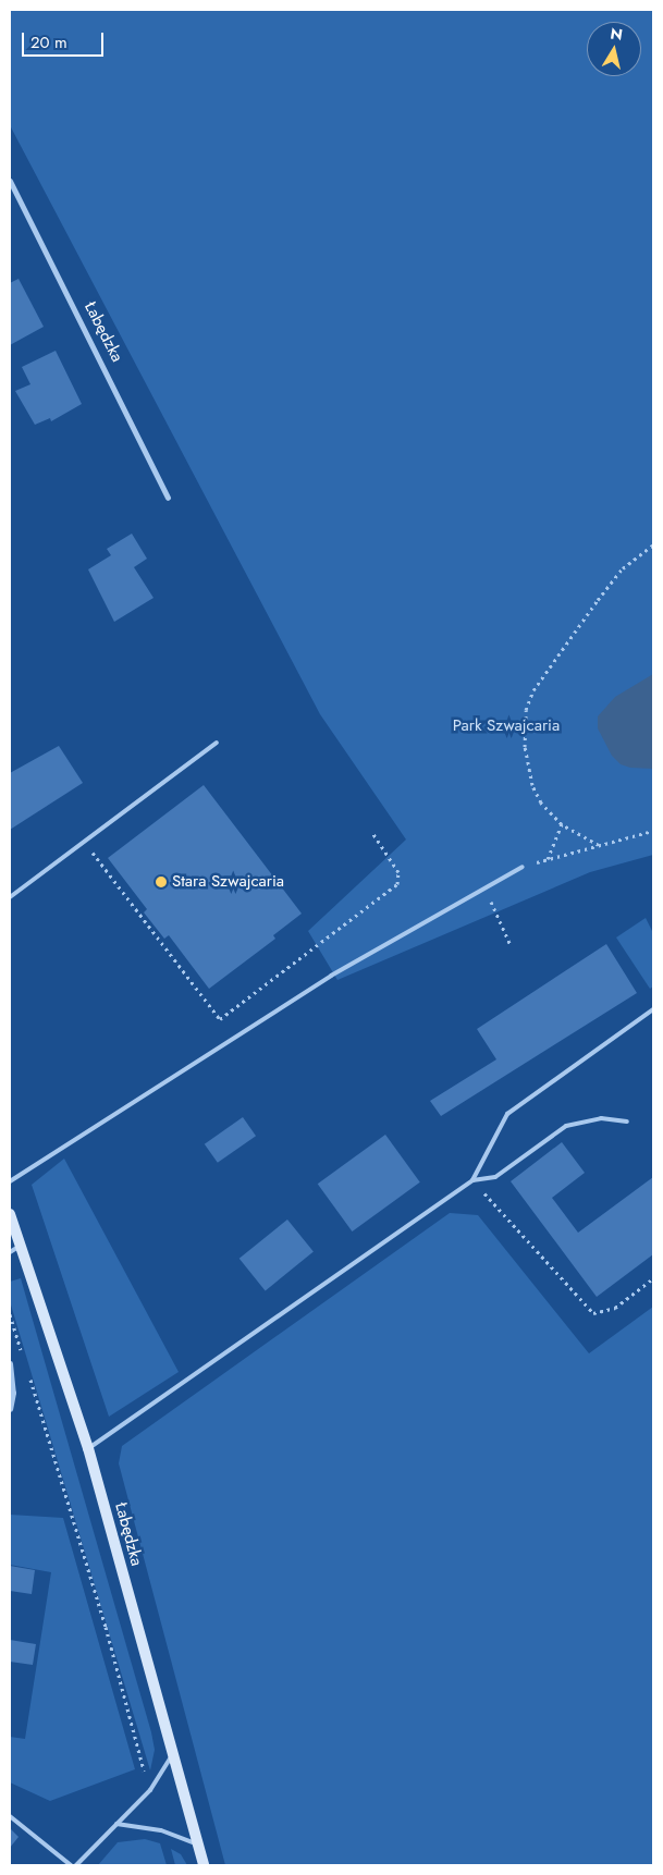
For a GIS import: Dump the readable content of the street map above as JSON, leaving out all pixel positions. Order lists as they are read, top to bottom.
{
  "streets": {
    "street": ["Łabędzka"]
  },
  "parks": ["Park Szwajcaria"],
  "places": ["Stara Szwajcaria"],
  "scale_bar": "20 m",
  "north": "top"
}
